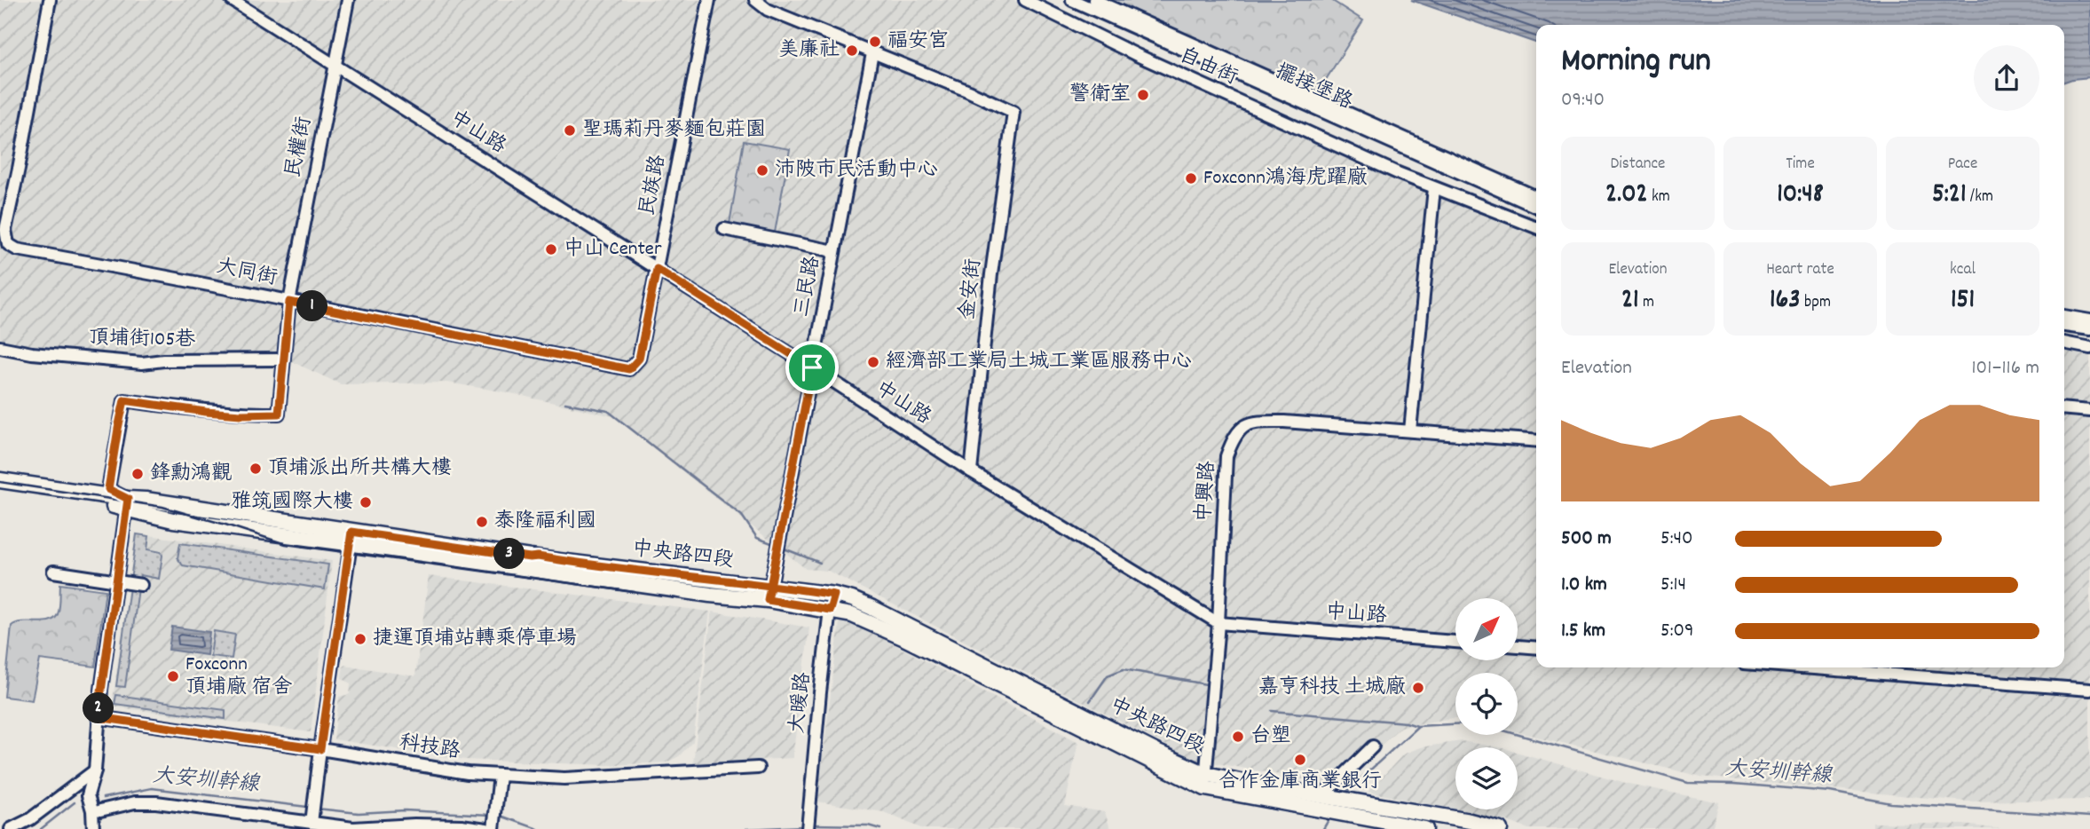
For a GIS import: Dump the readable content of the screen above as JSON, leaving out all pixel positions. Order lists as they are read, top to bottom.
{
  "streets": {
    "main road": ["中央路四段"],
    "street": [
      "自由街",
      "擺接堡路",
      "中山路",
      "民權街",
      "民族路",
      "大同街",
      "三民路",
      "金安街",
      "頂埔街105巷",
      "中興路",
      "大暖路",
      "科技路"
    ]
  },
  "crossings": [
    ["中山路", "民權街"],
    ["中山路", "民族路"],
    ["中山路", "大同街"],
    ["中山路", "三民路"],
    ["中山路", "金安街"],
    ["中山路", "中興路"],
    ["民權街", "大同街"],
    ["民權街", "頂埔街105巷"],
    ["民權街", "中央路四段"],
    ["民族路", "大同街"],
    ["三民路", "金安街"],
    ["三民路", "中央路四段"],
    ["中興路", "中央路四段"],
    ["中央路四段", "大暖路"]
  ],
  "water": ["大安圳幹線"],
  "places": [
    "福安宮",
    "美廉社",
    "警衛室",
    "聖瑪莉丹麥麵包莊園",
    "沛陂市民活動中心",
    "Foxconn鴻海虎躍廠",
    "中山 Center",
    "經濟部工業局土城工業區服務中心",
    "頂埔派出所共構大樓",
    "鋒勳鴻觀",
    "雅筑國際大樓",
    "泰隆福利國",
    "捷運頂埔站轉乘停車場",
    "Foxconn 頂埔廠 宿舍",
    "嘉亨科技 土城廠",
    "台塑",
    "合作金庫商業銀行"
  ],
  "north": "top right",
  "page": {
    "heading": ["Morning run", "09:40"],
    "stats": [
      ["Distance", "2.02 km"],
      ["Time", "10:48"],
      ["Pace", "5:21 /km"],
      ["Elevation", "21 m"],
      ["Heart rate", "163 bpm"],
      ["kcal", "151"]
    ],
    "pins": ["1", "3", "2"],
    "chart": ["Elevation", "101–116 m"],
    "list": [
      {
        "name": "500 m",
        "note": "5:40"
      },
      {
        "name": "1.0 km",
        "note": "5:14"
      },
      {
        "name": "1.5 km",
        "note": "5:09"
      }
    ]
  }
}
